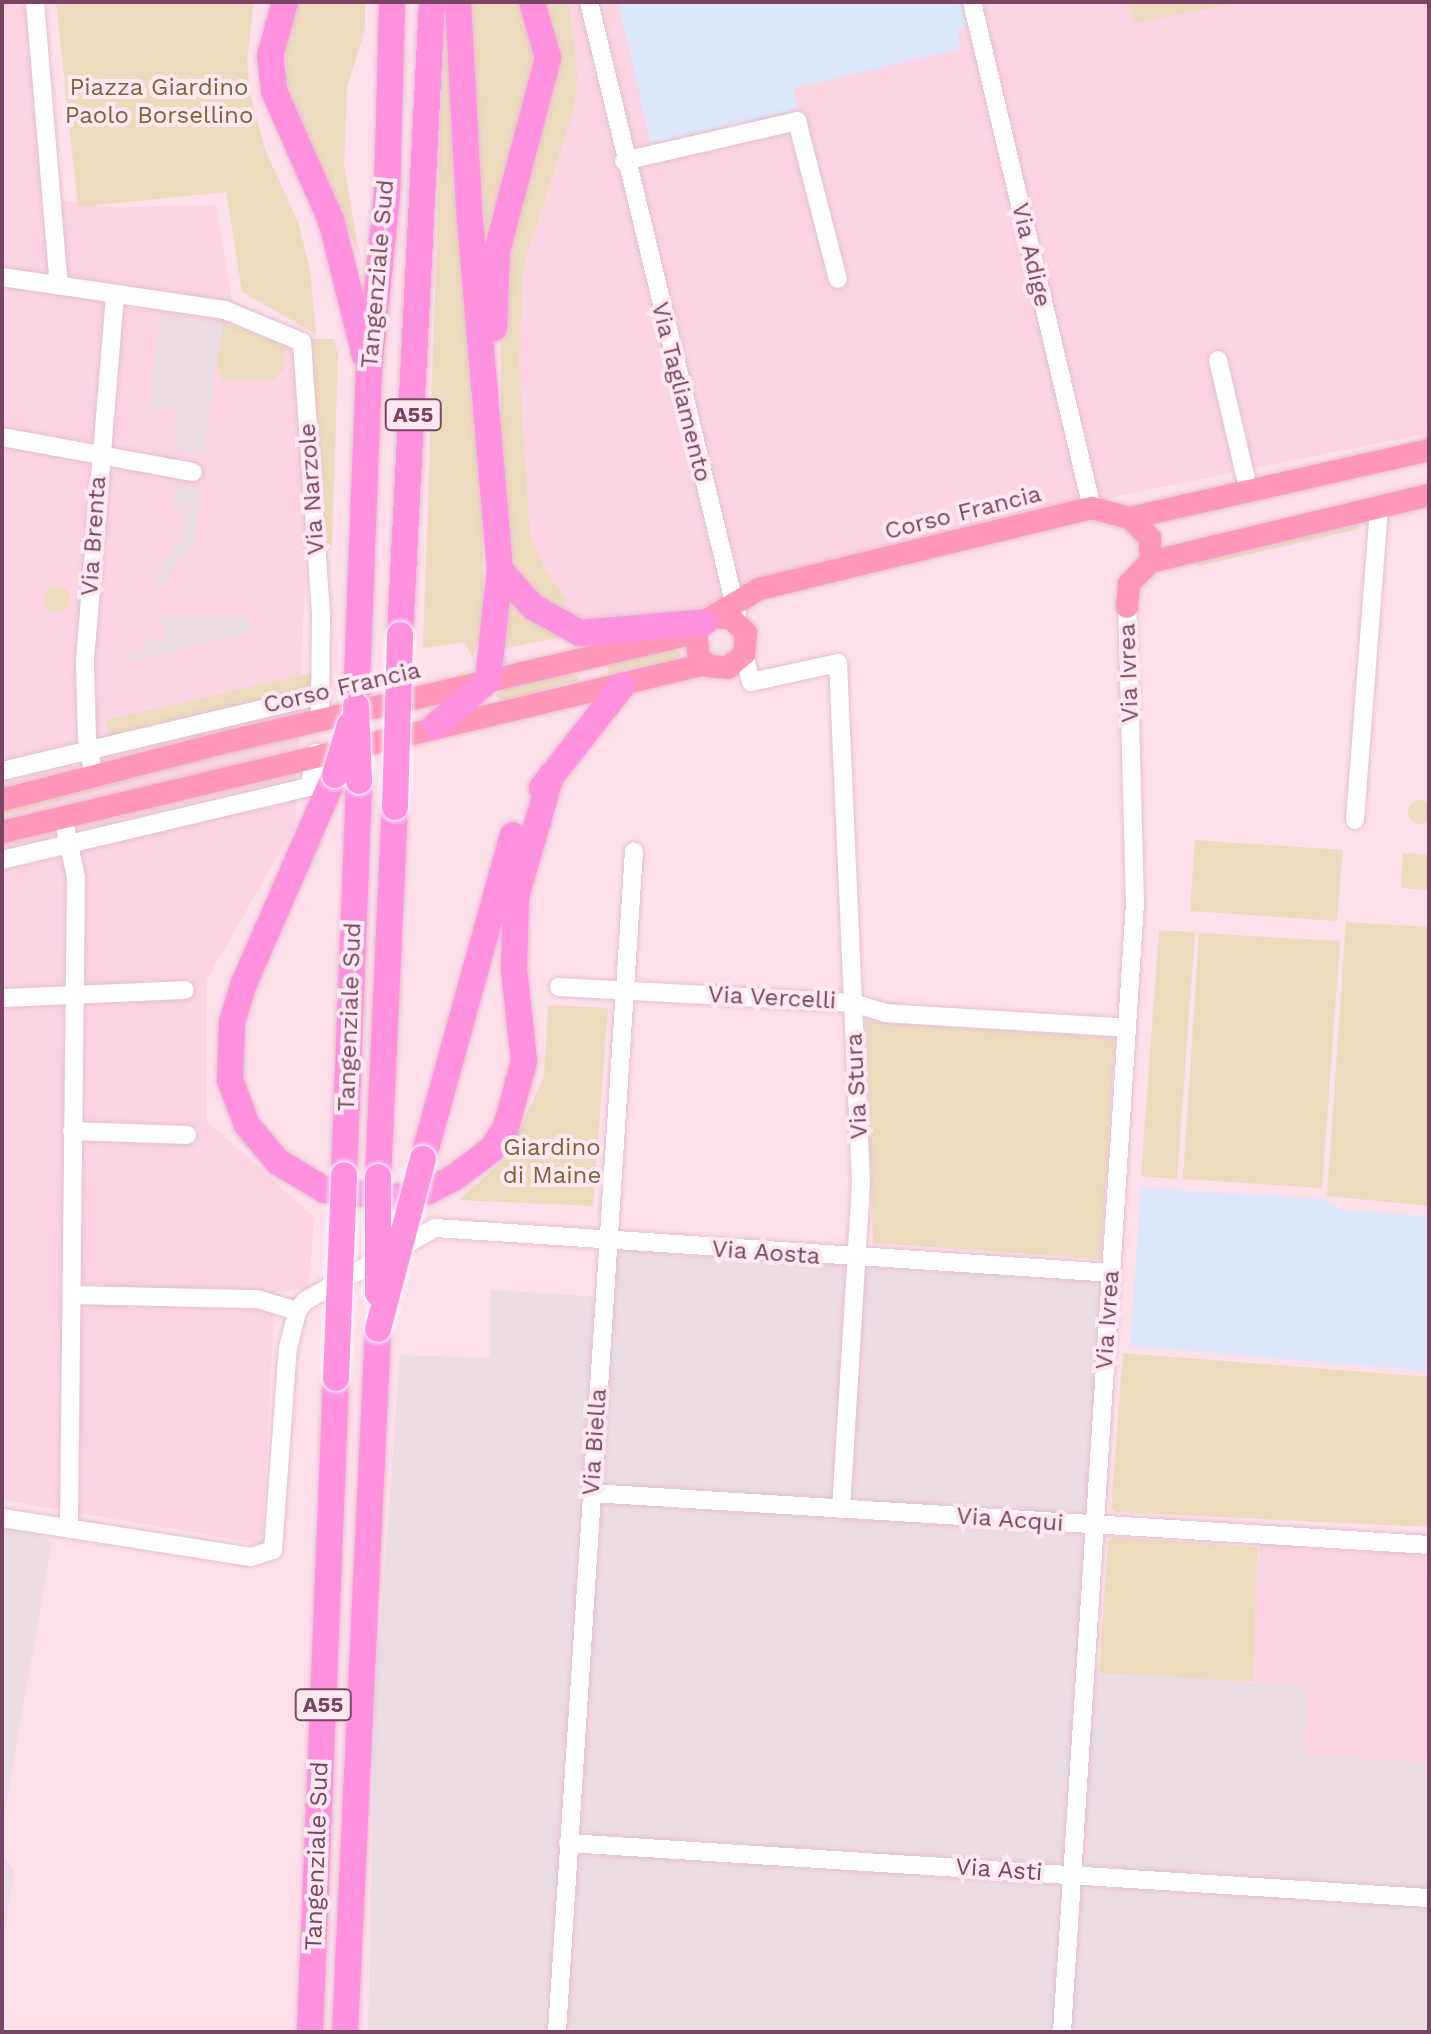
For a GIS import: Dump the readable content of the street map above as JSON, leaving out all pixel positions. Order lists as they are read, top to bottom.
{
  "streets": {
    "highway": ["Tangenziale Sud", "A55"],
    "main road": ["Corso Francia"],
    "street": [
      "Via Adige",
      "Via Tagliamento",
      "Via Narzole",
      "Via Brenta",
      "Via Ivrea",
      "Via Vercelli",
      "Via Stura",
      "Via Aosta",
      "Via Biella",
      "Via Acqui",
      "Via Asti"
    ]
  },
  "crossings": [
    ["Via Adige", "Corso Francia"],
    ["Via Tagliamento", "Corso Francia"],
    ["Via Tagliamento", "Via Stura"],
    ["Via Narzole", "Corso Francia"],
    ["Via Narzole", "Via Brenta"],
    ["Corso Francia", "Via Brenta"],
    ["Corso Francia", "Via Stura"],
    ["Via Ivrea", "Via Vercelli"],
    ["Via Ivrea", "Via Aosta"],
    ["Via Ivrea", "Via Acqui"],
    ["Via Ivrea", "Via Asti"],
    ["Via Vercelli", "Via Stura"],
    ["Via Vercelli", "Via Biella"],
    ["Via Stura", "Via Aosta"],
    ["Via Stura", "Via Acqui"],
    ["Via Aosta", "Via Biella"],
    ["Via Biella", "Via Acqui"],
    ["Via Biella", "Via Asti"]
  ],
  "parks": ["Piazza Giardino Paolo Borsellino", "Giardino di Maine"]
}
